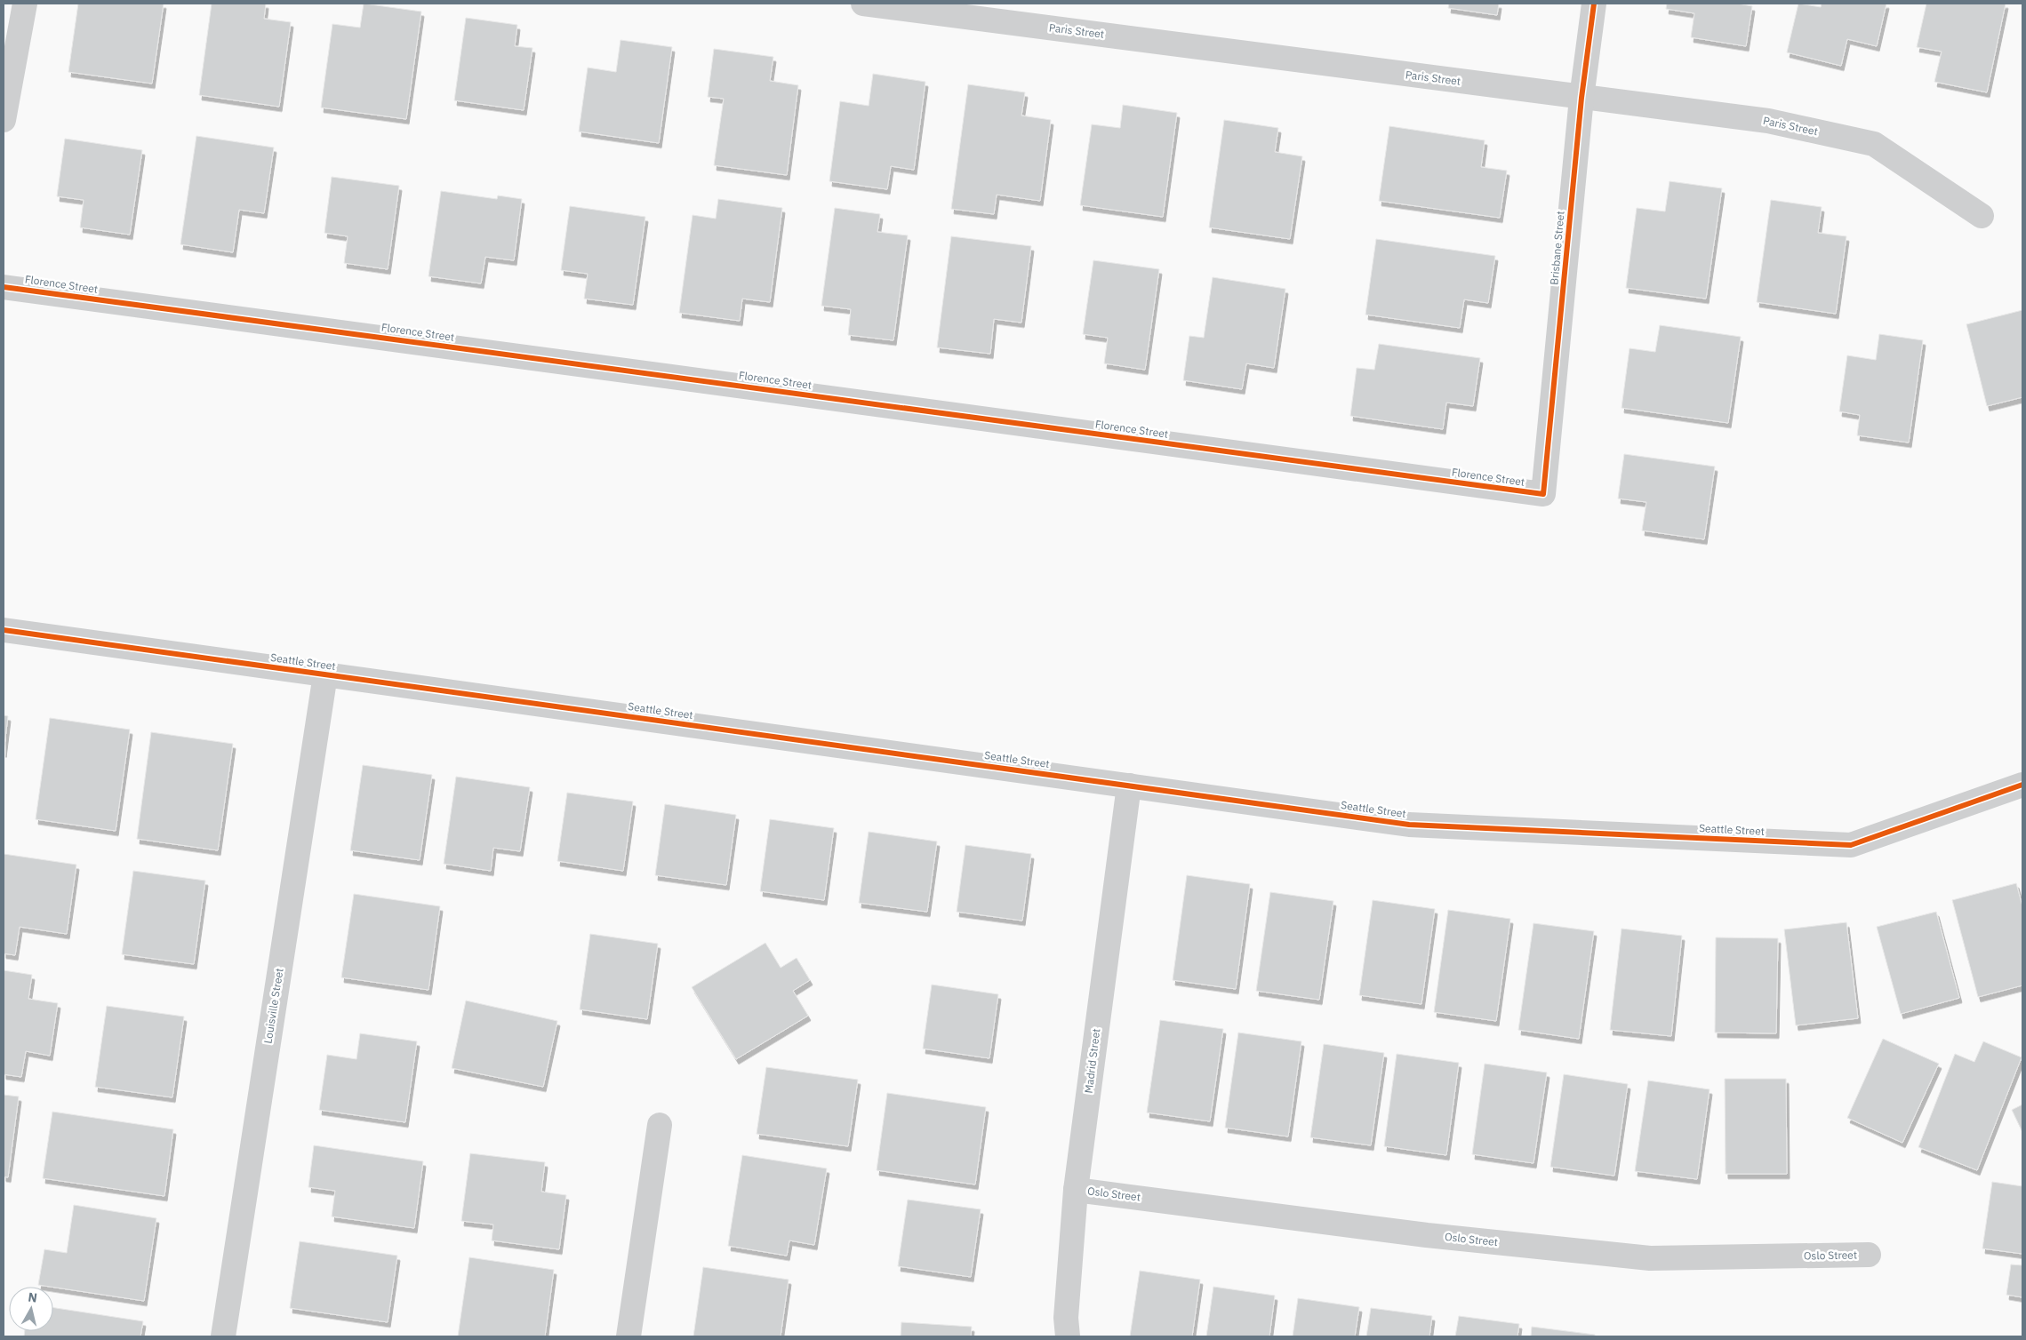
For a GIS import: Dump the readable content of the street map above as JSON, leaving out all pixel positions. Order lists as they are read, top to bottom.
{
  "streets": {
    "street": [
      "Paris Street",
      "Brisbane Street",
      "Florence Street",
      "Seattle Street",
      "Louisville Street",
      "Madrid Street",
      "Oslo Street"
    ]
  },
  "crossings": [
    ["Paris Street", "Brisbane Street"],
    ["Brisbane Street", "Florence Street"],
    ["Seattle Street", "Louisville Street"],
    ["Seattle Street", "Madrid Street"],
    ["Madrid Street", "Oslo Street"]
  ],
  "north": "top"
}
